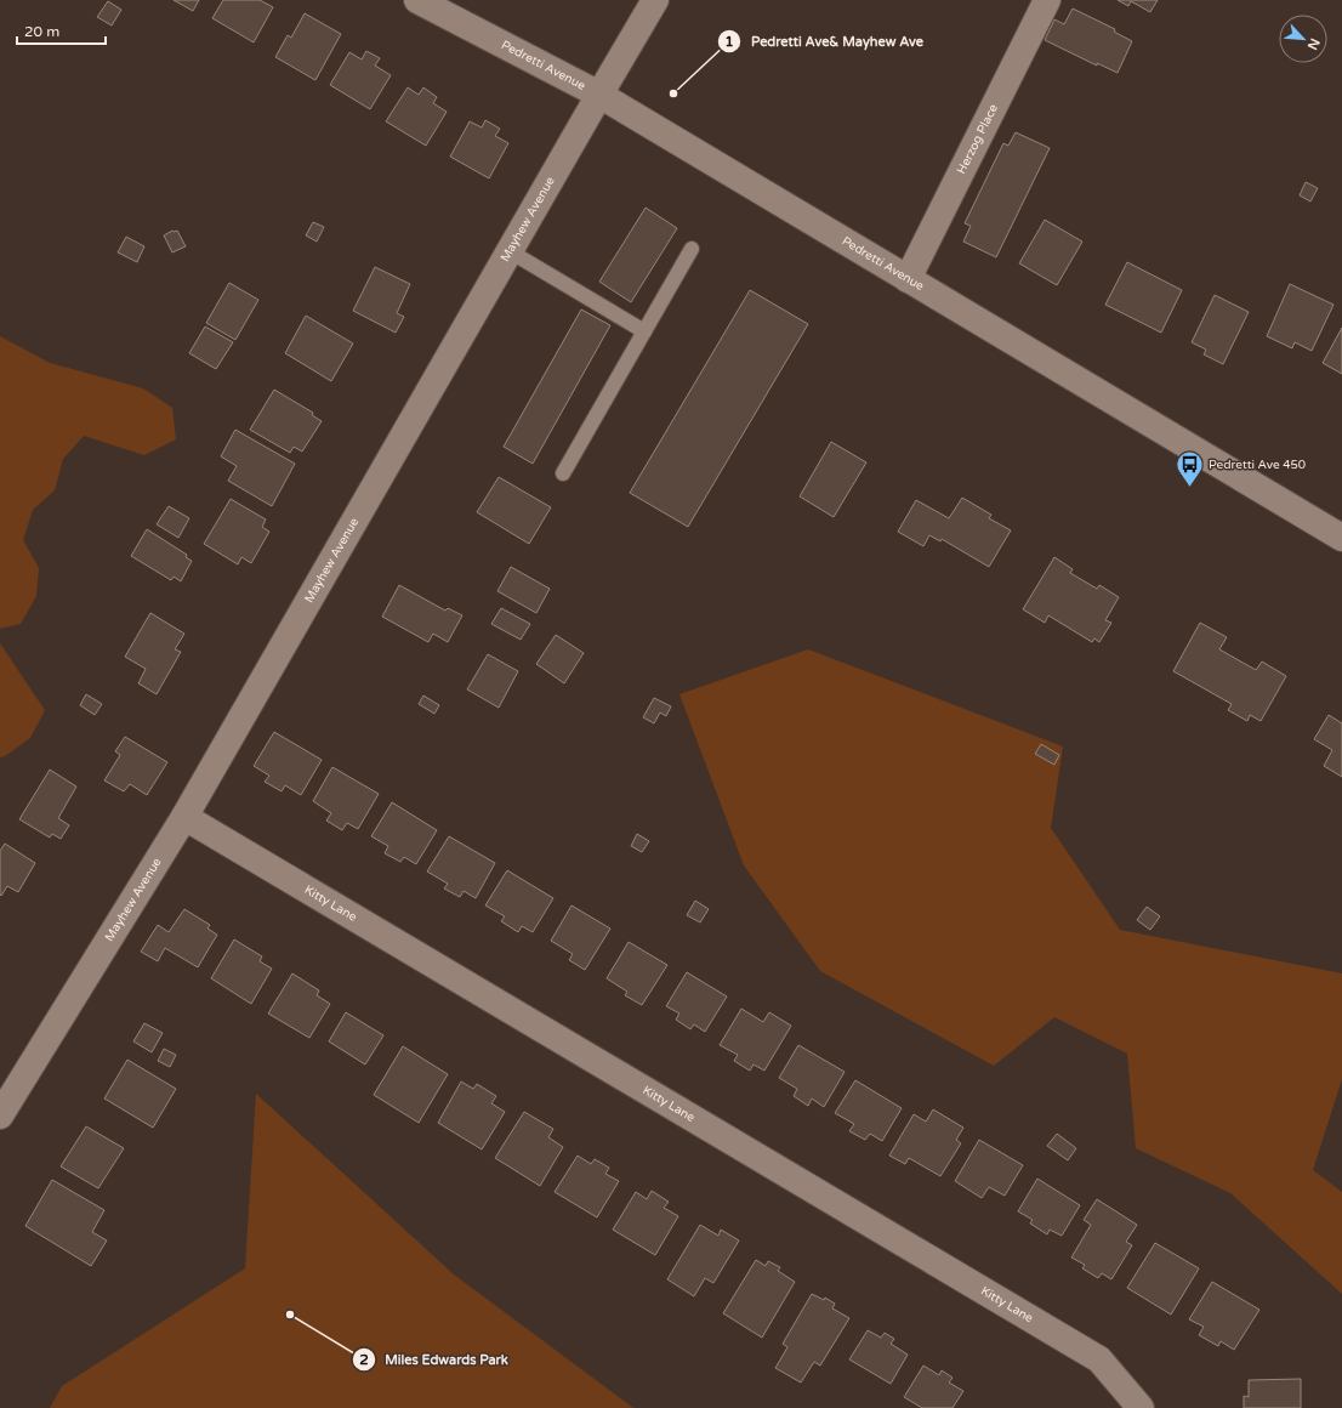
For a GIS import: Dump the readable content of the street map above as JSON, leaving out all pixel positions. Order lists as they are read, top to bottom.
{
  "streets": {
    "street": [
      "Pedretti Avenue",
      "Herzog Place",
      "Mayhew Avenue",
      "Kitty Lane"
    ]
  },
  "crossings": [
    ["Pedretti Avenue", "Herzog Place"],
    ["Pedretti Avenue", "Mayhew Avenue"],
    ["Mayhew Avenue", "Kitty Lane"]
  ],
  "places": {
    "other": ["Pedretti Ave& Mayhew Ave", "Miles Edwards Park"],
    "bus stop": ["Pedretti Ave 450"]
  },
  "scale_bar": "20 m",
  "north": "bottom right"
}
